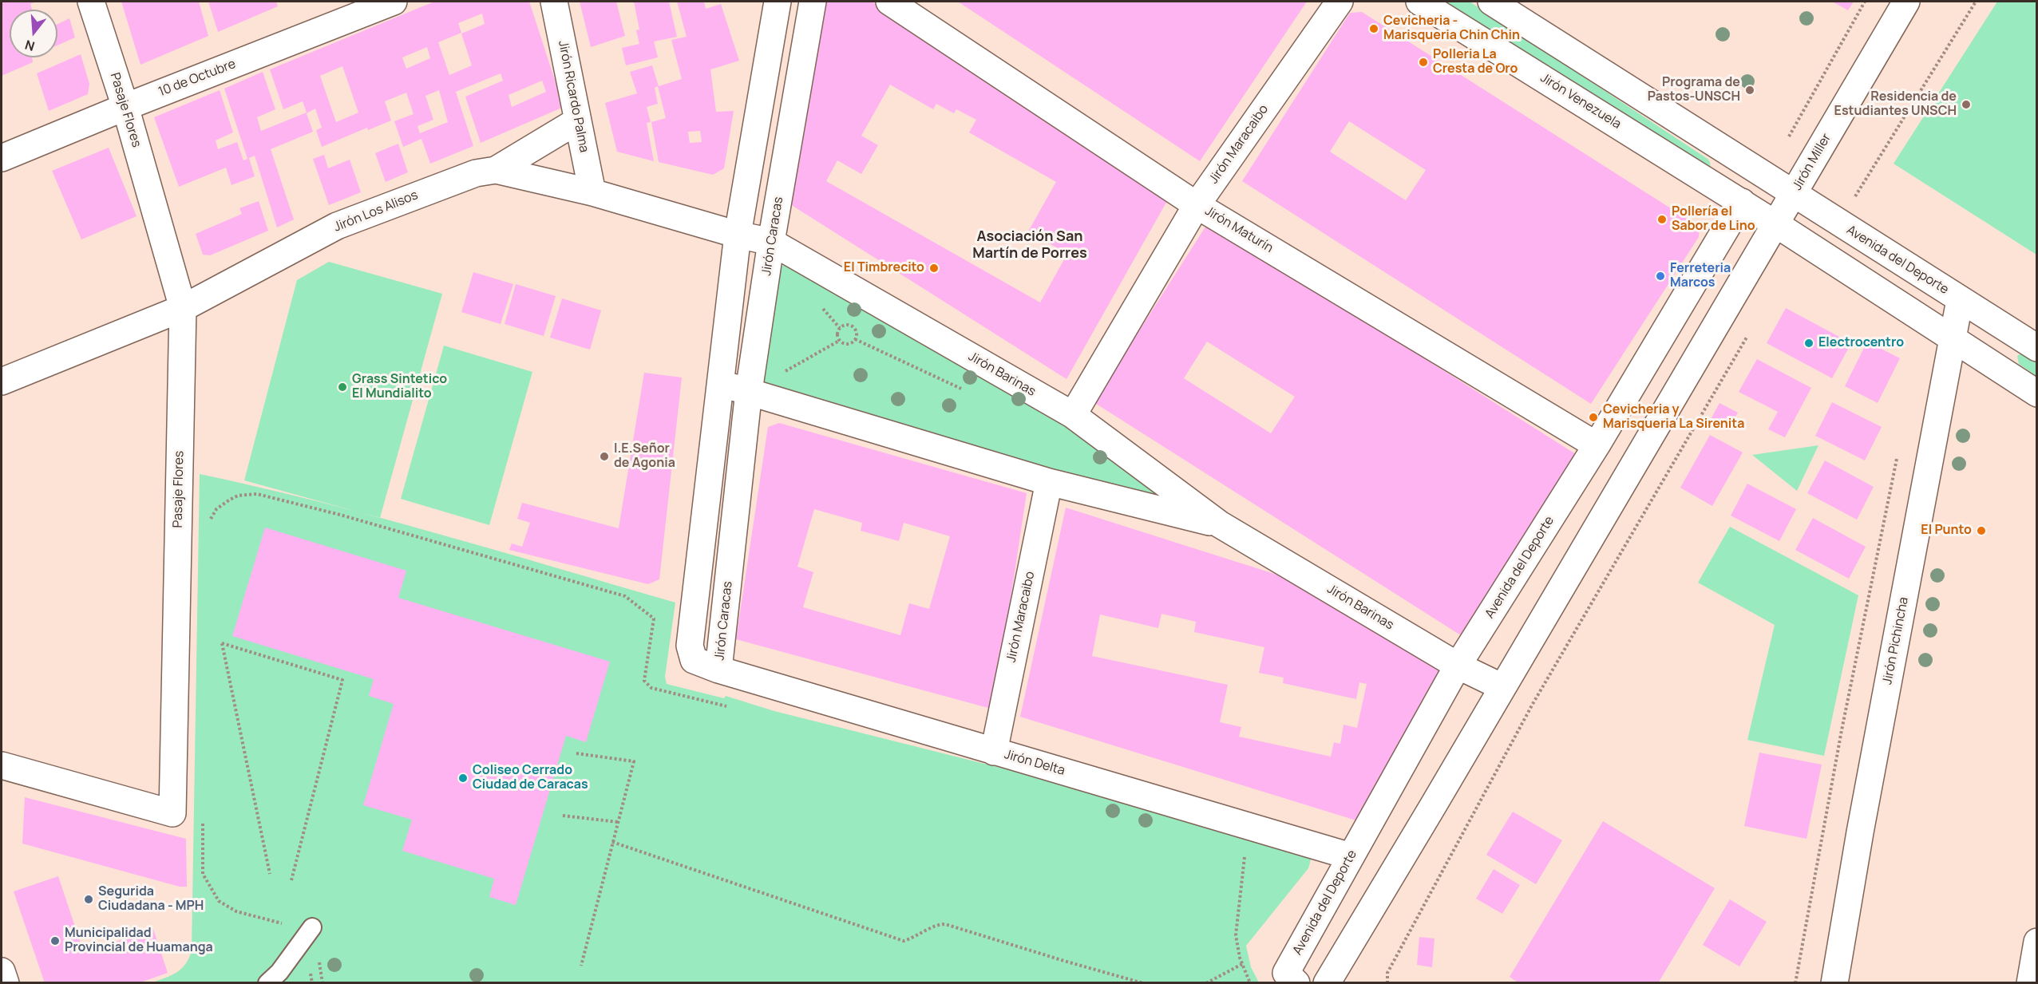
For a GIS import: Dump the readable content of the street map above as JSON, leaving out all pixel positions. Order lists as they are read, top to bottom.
{
  "streets": {
    "street": [
      "10 de Octubre",
      "Jirón Ricardo Palma",
      "Jirón Venezuela",
      "Pasaje Flores",
      "Jirón Maracaibo",
      "Jirón Miller",
      "Jirón Los Alisos",
      "Jirón Maturín",
      "Jirón Caracas",
      "Avenida del Deporte",
      "Jirón Barinas",
      "Jirón Pichincha",
      "Jirón Delta"
    ]
  },
  "crossings": [
    ["10 de Octubre", "Pasaje Flores"],
    ["Jirón Ricardo Palma", "Jirón Los Alisos"],
    ["Jirón Venezuela", "Avenida del Deporte"],
    ["Pasaje Flores", "Jirón Los Alisos"],
    ["Jirón Maracaibo", "Jirón Maturín"],
    ["Jirón Maracaibo", "Jirón Barinas"],
    ["Jirón Maracaibo", "Jirón Delta"],
    ["Jirón Miller", "Avenida del Deporte"],
    ["Jirón Los Alisos", "Jirón Caracas"],
    ["Jirón Los Alisos", "Jirón Barinas"],
    ["Jirón Maturín", "Avenida del Deporte"],
    ["Jirón Caracas", "Jirón Barinas"],
    ["Jirón Caracas", "Jirón Delta"],
    ["Avenida del Deporte", "Jirón Barinas"],
    ["Avenida del Deporte", "Jirón Pichincha"],
    ["Avenida del Deporte", "Jirón Delta"]
  ],
  "districts": ["Asociación San Martín de Porres"],
  "places": [
    "Cevicheria - Marisqueria Chin Chin",
    "Polleria La Cresta de Oro",
    "Programa de Pastos-UNSCH",
    "Residencia de Estudiantes UNSCH",
    "Pollería el Sabor de Lino",
    "El Timbrecito",
    "Ferreteria Marcos",
    "Electrocentro",
    "Grass Sintetico El Mundialito",
    "Cevicheria y Marisqueria La Sirenita",
    "I.E.Señor de Agonia",
    "El Punto",
    "Coliseo Cerrado Ciudad de Caracas",
    "Segurida Ciudadana - MPH",
    "Municipalidad Provincial de Huamanga"
  ],
  "north": "bottom"
}
